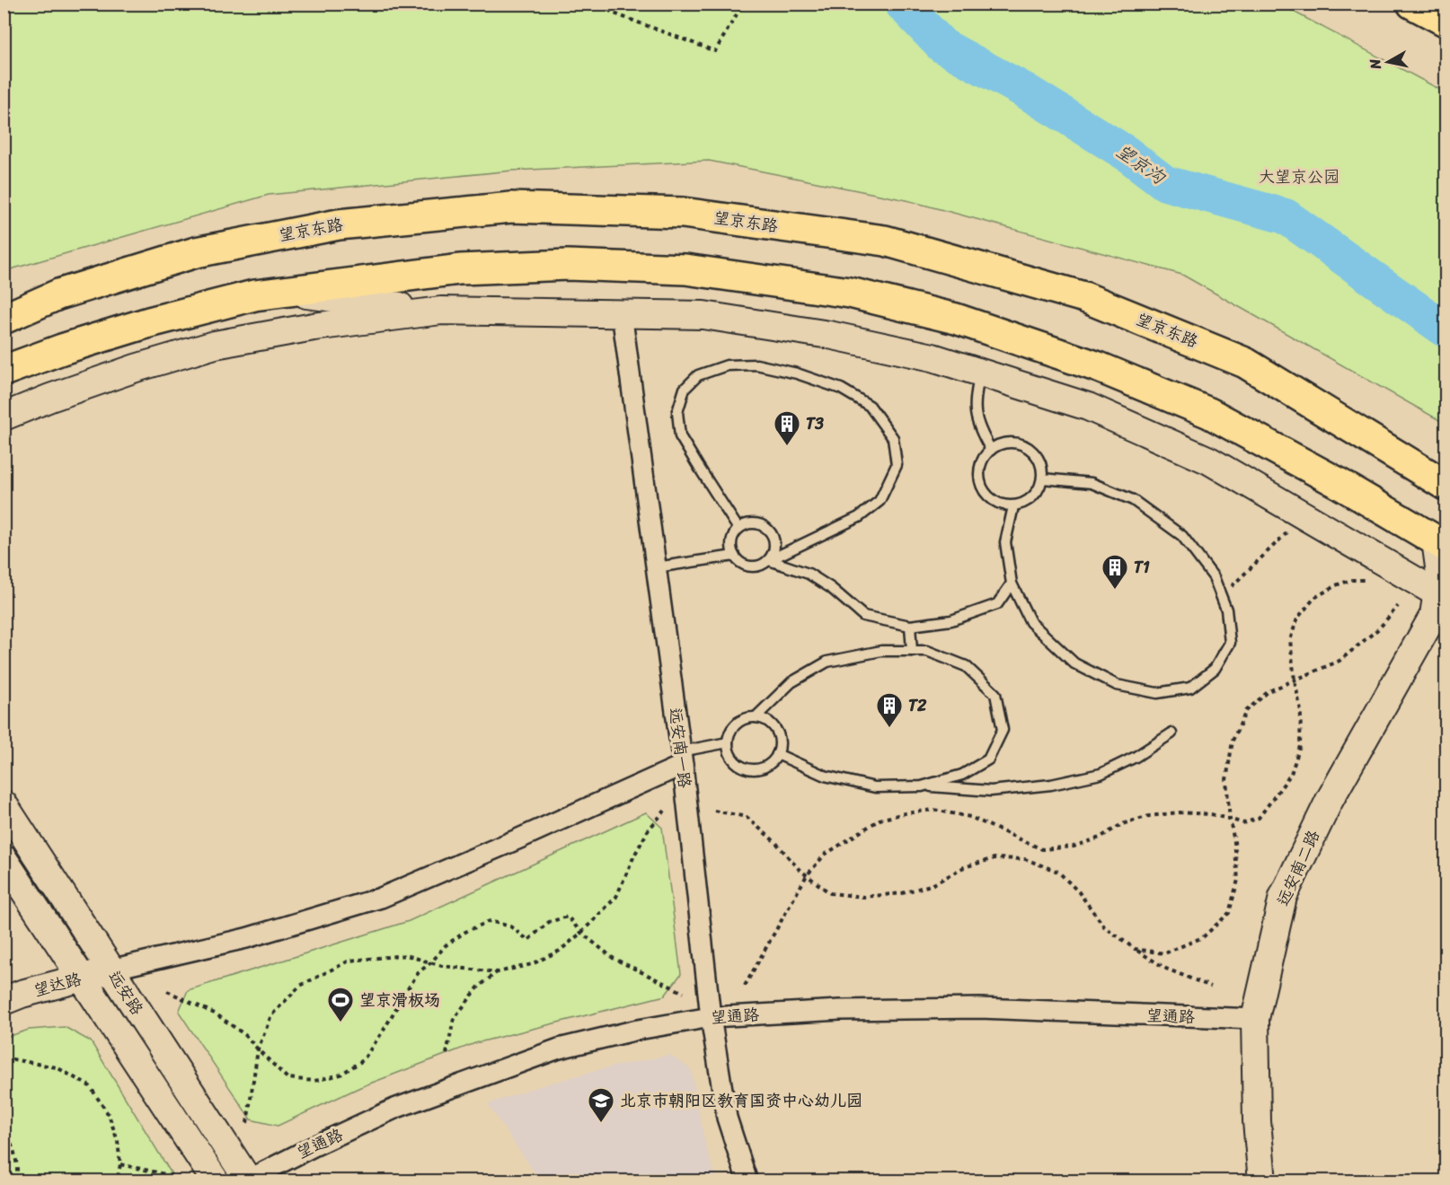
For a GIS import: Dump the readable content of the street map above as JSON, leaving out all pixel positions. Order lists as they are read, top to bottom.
{
  "streets": {
    "main road": ["望京东路"],
    "street": [
      "远安南一路",
      "远安南二路",
      "望达路",
      "远安路",
      "望通路"
    ]
  },
  "crossings": [
    ["远安南一路", "望通路"],
    ["远安南二路", "望通路"],
    ["望达路", "远安路"],
    ["远安路", "望通路"]
  ],
  "water": ["望京沟"],
  "parks": ["大望京公园"],
  "places": {
    "building": ["T3", "T1", "T2"],
    "sports": ["望京滑板场"],
    "school or university": ["北京市朝阳区教育国资中心幼儿园"]
  },
  "north": "left"
}
